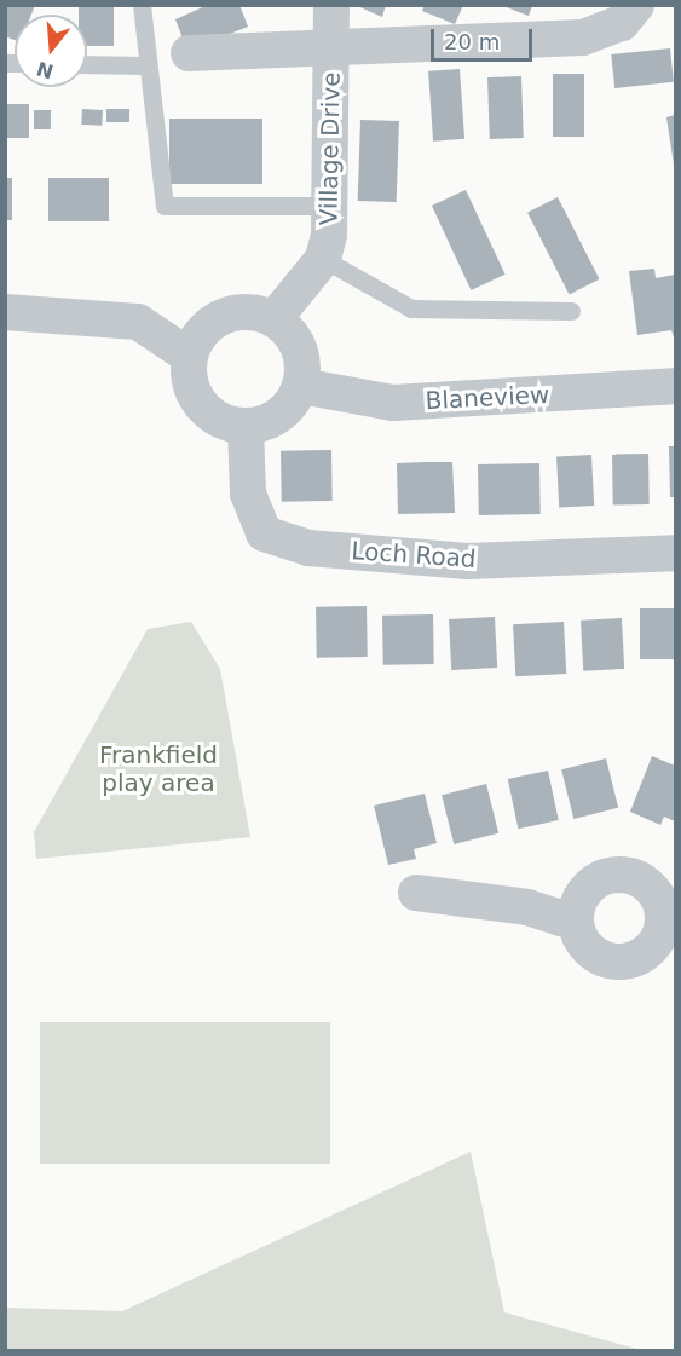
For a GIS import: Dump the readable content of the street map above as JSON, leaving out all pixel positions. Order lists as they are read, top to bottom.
{
  "streets": {
    "street": ["Village Drive", "Blaneview", "Loch Road"]
  },
  "crossings": [
    ["Village Drive", "Blaneview"],
    ["Village Drive", "Loch Road"],
    ["Blaneview", "Loch Road"]
  ],
  "parks": ["Frankfield play area"],
  "scale_bar": "20 m",
  "north": "bottom"
}
